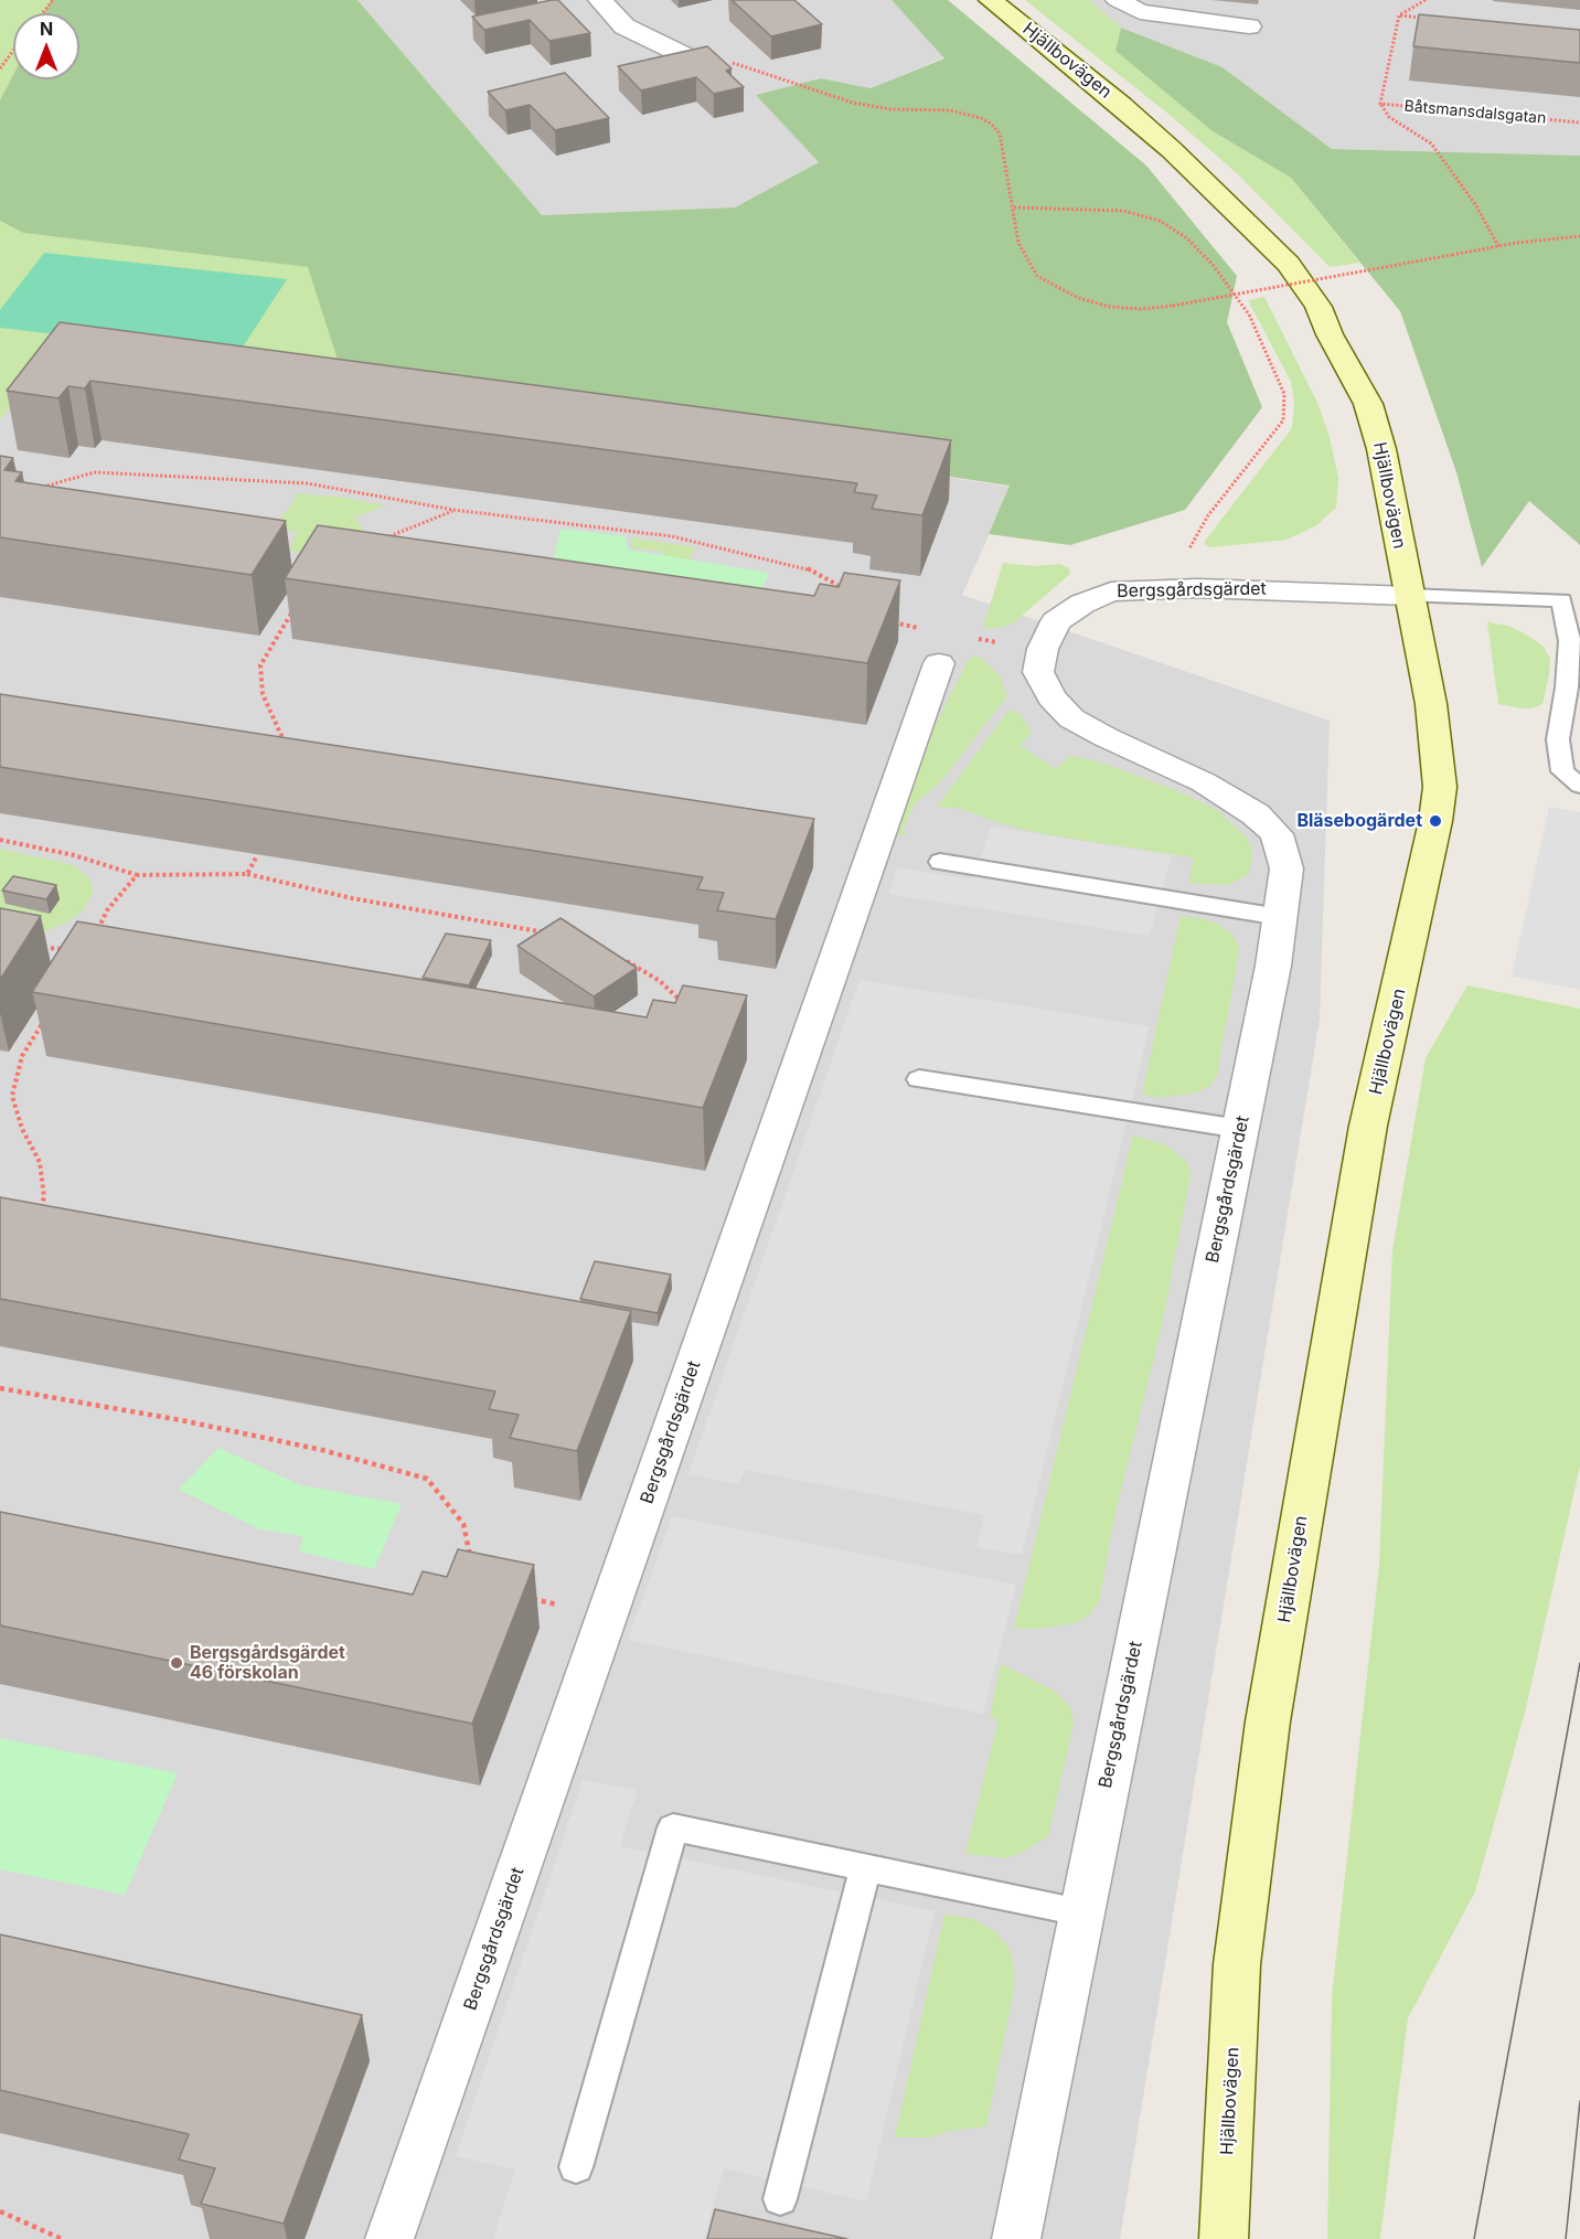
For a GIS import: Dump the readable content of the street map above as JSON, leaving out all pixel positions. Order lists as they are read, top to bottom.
{
  "streets": {
    "street": ["Hjällbovägen", "Bergsgårdsgärdet"],
    "path": ["Båtsmansdalsgatan"]
  },
  "crossings": [
    ["Hjällbovägen", "Bergsgårdsgärdet"]
  ],
  "places": ["Bläsebogärdet", "Bergsgårdsgärdet 46 förskolan"],
  "north": "top"
}
